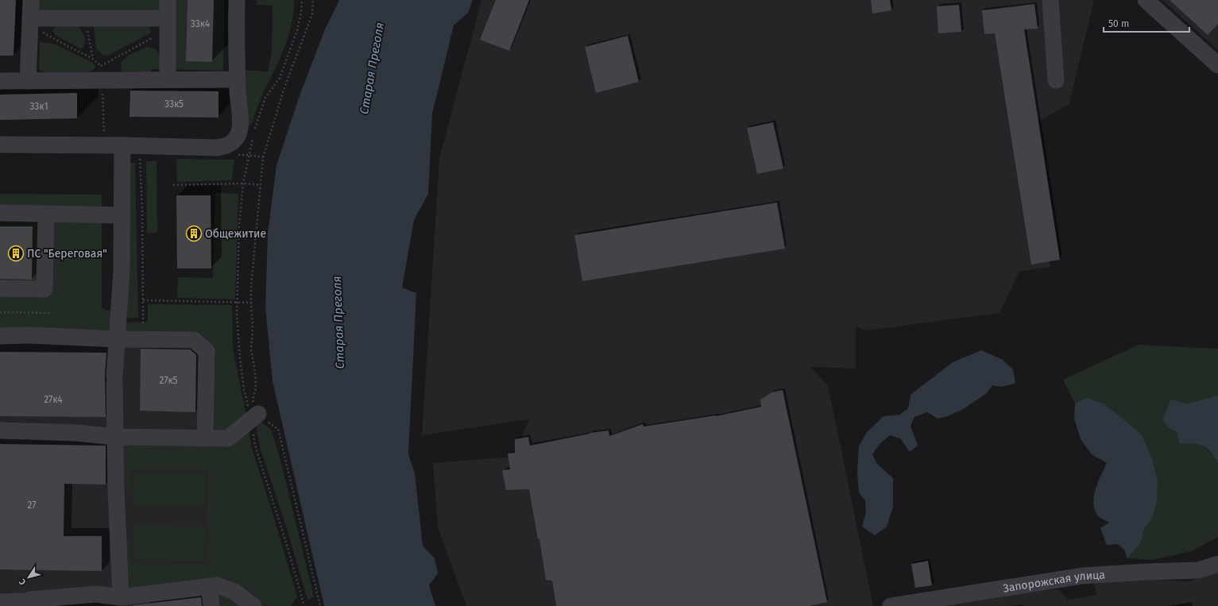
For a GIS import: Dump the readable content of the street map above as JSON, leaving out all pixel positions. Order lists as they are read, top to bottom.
{
  "streets": {
    "street": ["Запорожская улица"]
  },
  "water": ["Старая Преголя"],
  "places": {
    "building": ["Общежитие", "ПС \"Береговая\""]
  },
  "house_numbers": [
    "33к4",
    "33к5",
    "33к1",
    "27к5",
    "27к4",
    "27"
  ],
  "scale_bar": "50 m",
  "north": "bottom left"
}
